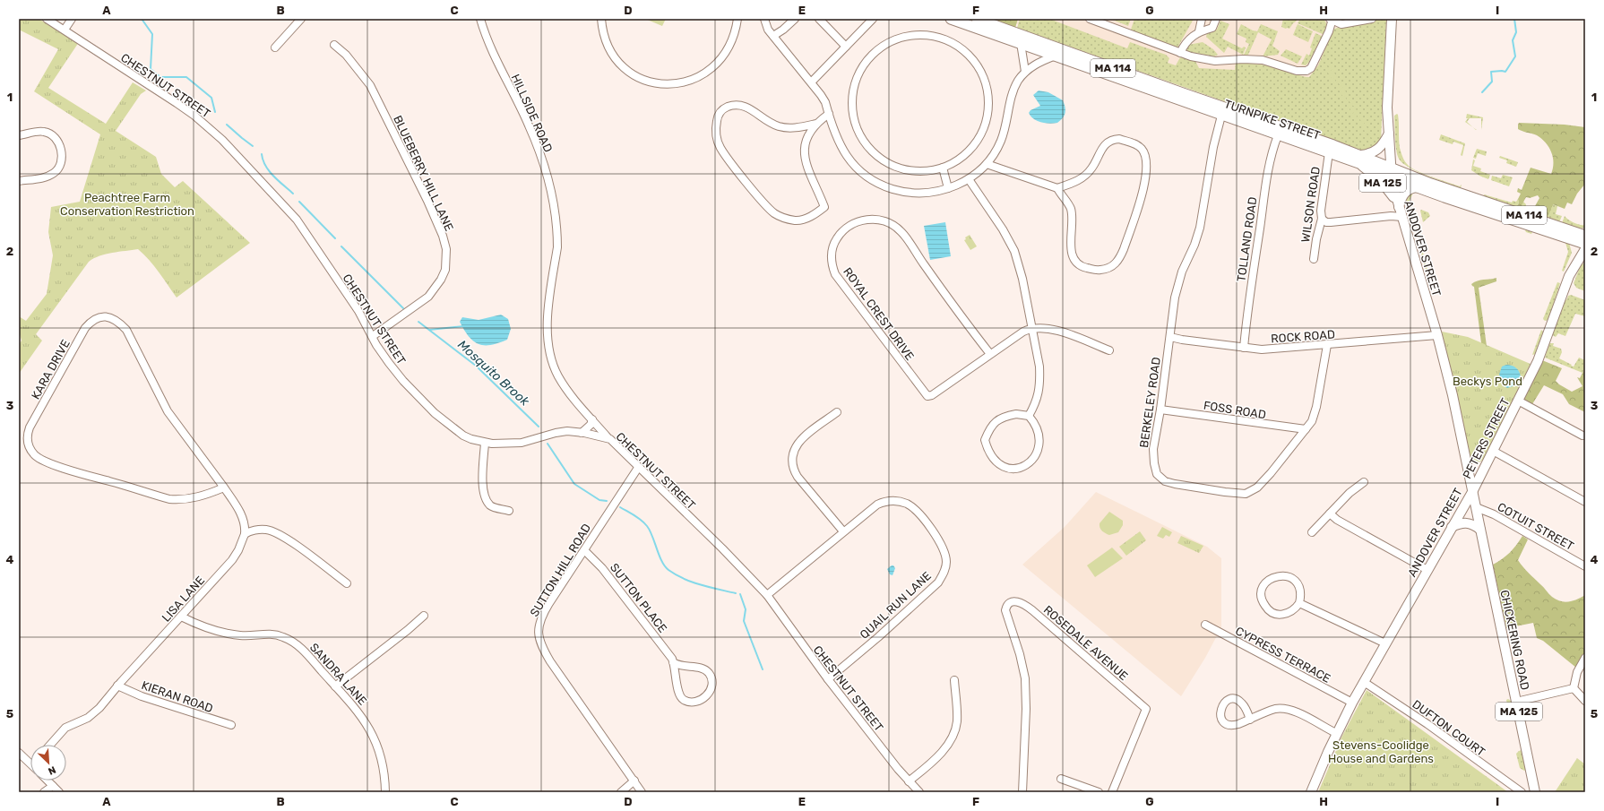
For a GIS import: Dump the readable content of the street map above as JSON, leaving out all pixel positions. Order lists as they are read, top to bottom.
{
  "streets": {
    "highway": ["MA 114", "TURNPIKE STREET"],
    "main road": [
      "MA 125",
      "ANDOVER STREET",
      "PETERS STREET",
      "CHICKERING ROAD"
    ],
    "street": [
      "CHESTNUT STREET",
      "HILLSIDE ROAD",
      "BLUEBERRY HILL LANE",
      "WILSON ROAD",
      "TOLLAND ROAD",
      "ROYAL CREST DRIVE",
      "ROCK ROAD",
      "KARA DRIVE",
      "BERKELEY ROAD",
      "FOSS ROAD",
      "COTUIT STREET",
      "SUTTON HILL ROAD",
      "SUTTON PLACE",
      "LISA LANE",
      "QUAIL RUN LANE",
      "ROSEDALE AVENUE",
      "CYPRESS TERRACE",
      "SANDRA LANE",
      "KIERAN ROAD",
      "DUFTON COURT"
    ]
  },
  "crossings": [
    ["CHESTNUT STREET", "HILLSIDE ROAD"],
    ["CHESTNUT STREET", "BLUEBERRY HILL LANE"],
    ["CHESTNUT STREET", "SUTTON HILL ROAD"],
    ["CHESTNUT STREET", "QUAIL RUN LANE"],
    ["TURNPIKE STREET", "MA 125"],
    ["TURNPIKE STREET", "WILSON ROAD"],
    ["TURNPIKE STREET", "TOLLAND ROAD"],
    ["TURNPIKE STREET", "ANDOVER STREET"],
    ["TURNPIKE STREET", "BERKELEY ROAD"],
    ["TURNPIKE STREET", "PETERS STREET"],
    ["MA 125", "ANDOVER STREET"],
    ["TOLLAND ROAD", "ROCK ROAD"],
    ["ANDOVER STREET", "ROCK ROAD"],
    ["ANDOVER STREET", "PETERS STREET"],
    ["ANDOVER STREET", "CHICKERING ROAD"],
    ["ANDOVER STREET", "CYPRESS TERRACE"],
    ["ANDOVER STREET", "DUFTON COURT"],
    ["ROCK ROAD", "BERKELEY ROAD"],
    ["KARA DRIVE", "LISA LANE"],
    ["BERKELEY ROAD", "FOSS ROAD"],
    ["PETERS STREET", "CHICKERING ROAD"],
    ["COTUIT STREET", "CHICKERING ROAD"],
    ["SUTTON HILL ROAD", "SUTTON PLACE"],
    ["LISA LANE", "SANDRA LANE"],
    ["LISA LANE", "KIERAN ROAD"]
  ],
  "water": ["Mosquito Brook"],
  "parks": ["Peachtree Farm Conservation Restriction", "Beckys Pond", "Stevens-Coolidge House and Gardens"],
  "north": "bottom right",
  "grid": {
    "columns": [
      "A",
      "B",
      "C",
      "D",
      "E",
      "F",
      "G",
      "H",
      "I"
    ],
    "rows": [
      "1",
      "2",
      "3",
      "4",
      "5"
    ]
  }
}
